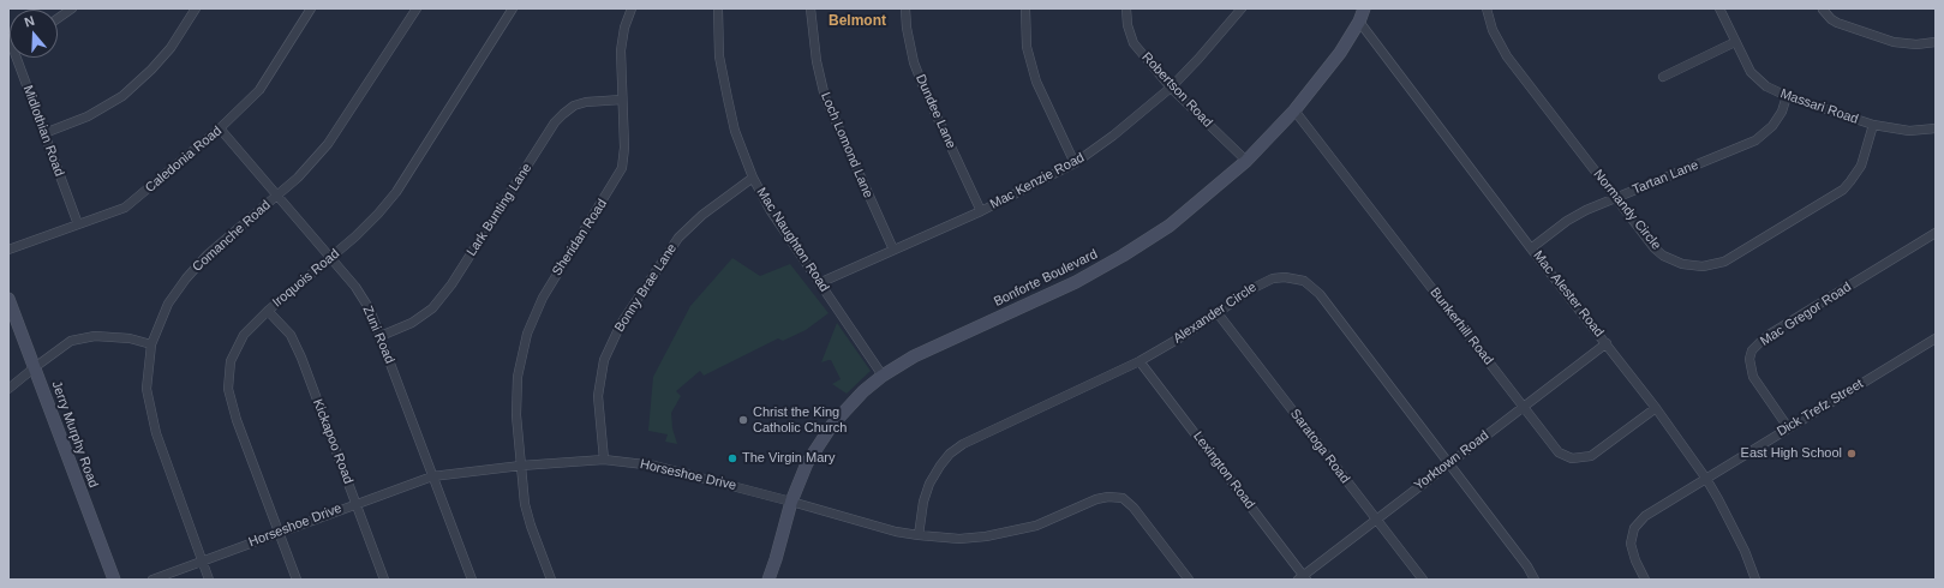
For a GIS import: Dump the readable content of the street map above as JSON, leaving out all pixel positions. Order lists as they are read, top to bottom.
{
  "streets": {
    "main road": ["Bonforte Boulevard", "Jerry Murphy Road"],
    "street": [
      "Robertson Road",
      "Massari Road",
      "Dundee Lane",
      "Midlothian Road",
      "Loch Lomond Lane",
      "Caledonia Road",
      "Tartan Lane",
      "Mac Kenzie Road",
      "Lark Bunting Lane",
      "Normandy Circle",
      "Comanche Road",
      "Sheridan Road",
      "Mac Naughton Road",
      "Iroquois Road",
      "Bonny Brae Lane",
      "Mac Alester Road",
      "Alexander Circle",
      "Mac Gregor Road",
      "Bunkerhill Road",
      "Zuni Road",
      "Dick Trefz Street",
      "Kickapoo Road",
      "Saratoga Road",
      "Yorktown Road",
      "Lexington Road",
      "Horseshoe Drive"
    ]
  },
  "crossings": [
    ["Robertson Road", "Mac Kenzie Road"],
    ["Robertson Road", "Bonforte Boulevard"],
    ["Massari Road", "Tartan Lane"],
    ["Massari Road", "Normandy Circle"],
    ["Dundee Lane", "Mac Kenzie Road"],
    ["Midlothian Road", "Caledonia Road"],
    ["Loch Lomond Lane", "Mac Kenzie Road"],
    ["Caledonia Road", "Zuni Road"],
    ["Tartan Lane", "Normandy Circle"],
    ["Tartan Lane", "Mac Alester Road"],
    ["Mac Kenzie Road", "Mac Naughton Road"],
    ["Lark Bunting Lane", "Sheridan Road"],
    ["Lark Bunting Lane", "Zuni Road"],
    ["Comanche Road", "Zuni Road"],
    ["Comanche Road", "Horseshoe Drive"],
    ["Sheridan Road", "Horseshoe Drive"],
    ["Mac Naughton Road", "Bonforte Boulevard"],
    ["Mac Naughton Road", "Bonny Brae Lane"],
    ["Iroquois Road", "Zuni Road"],
    ["Iroquois Road", "Kickapoo Road"],
    ["Iroquois Road", "Horseshoe Drive"],
    ["Bonforte Boulevard", "Mac Alester Road"],
    ["Bonforte Boulevard", "Bunkerhill Road"],
    ["Bonforte Boulevard", "Horseshoe Drive"],
    ["Bonny Brae Lane", "Horseshoe Drive"],
    ["Mac Alester Road", "Bunkerhill Road"],
    ["Mac Alester Road", "Dick Trefz Street"],
    ["Mac Alester Road", "Yorktown Road"],
    ["Alexander Circle", "Saratoga Road"],
    ["Alexander Circle", "Yorktown Road"],
    ["Alexander Circle", "Lexington Road"],
    ["Alexander Circle", "Horseshoe Drive"],
    ["Mac Gregor Road", "Dick Trefz Street"],
    ["Bunkerhill Road", "Yorktown Road"],
    ["Zuni Road", "Horseshoe Drive"],
    ["Kickapoo Road", "Horseshoe Drive"],
    ["Saratoga Road", "Yorktown Road"],
    ["Yorktown Road", "Lexington Road"]
  ],
  "districts": ["Belmont"],
  "places": ["Christ the King Catholic Church", "East High School", "The Virgin Mary"],
  "north": "top"
}
